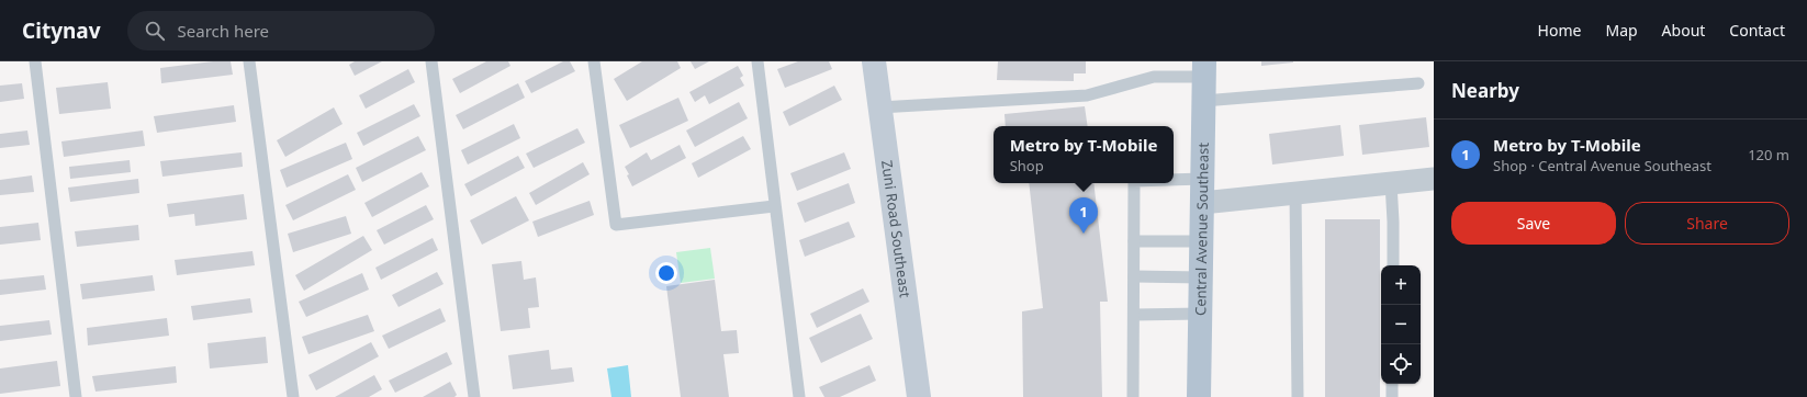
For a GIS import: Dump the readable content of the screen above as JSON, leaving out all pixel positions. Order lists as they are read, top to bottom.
{
  "streets": {
    "main road": ["Central Avenue Southeast"],
    "street": ["Zuni Road Southeast"]
  },
  "page": {
    "header": "Citynav",
    "search": "Search here",
    "nav": [
      "Home",
      "Map",
      "About",
      "Contact"
    ],
    "heading": "Nearby",
    "list": [
      {
        "mark": "1",
        "name": "Metro by T-Mobile",
        "note": "Shop · Central Avenue Southeast",
        "value": "120 m"
      }
    ],
    "popup": ["Metro by T-Mobile", "Shop"],
    "buttons": ["Save", "Share"],
    "pins": "1",
    "map_buttons": ["+", "−"]
  }
}
